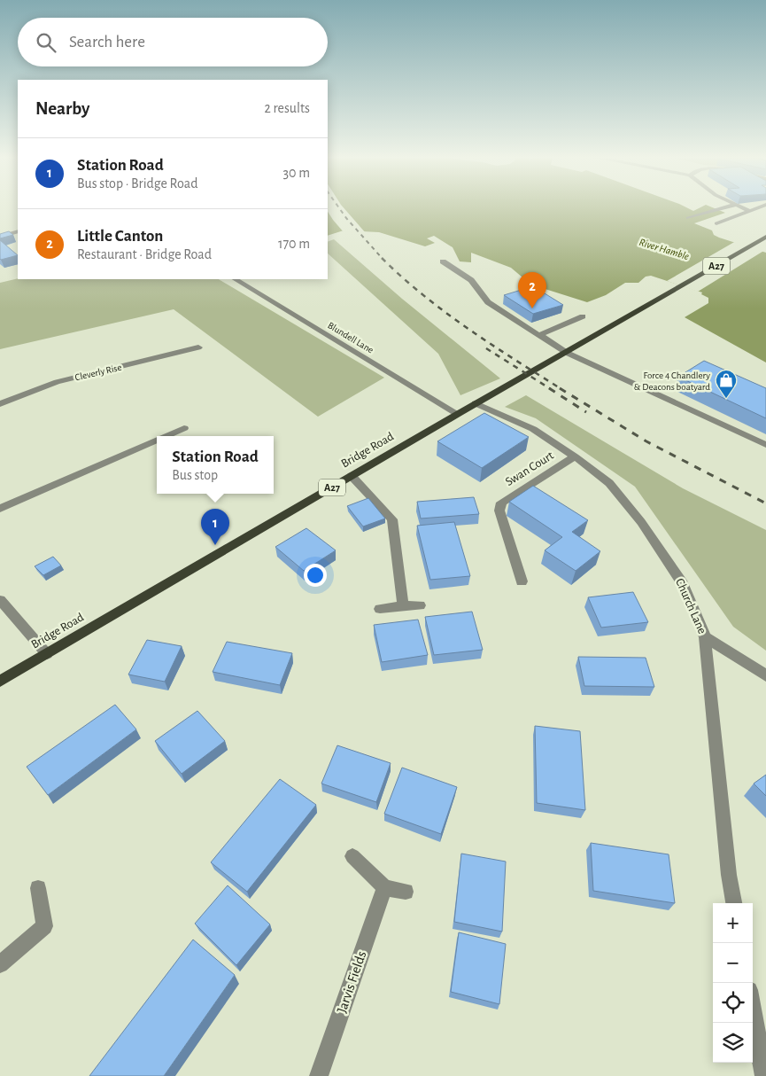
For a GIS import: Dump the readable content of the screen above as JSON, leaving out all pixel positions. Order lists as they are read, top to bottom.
{
  "streets": {
    "main road": ["A27", "Bridge Road"],
    "street": [
      "Blundell Lane",
      "Cleverly Rise",
      "Swan Court",
      "Church Lane",
      "Jarvis Fields"
    ]
  },
  "crossings": [
    ["Blundell Lane", "Bridge Road"],
    ["Bridge Road", "Church Lane"],
    ["Swan Court", "Church Lane"]
  ],
  "water": ["River Hamble"],
  "places": {
    "shop": ["Force 4 Chandlery & Deacons boatyard"]
  },
  "page": {
    "search": "Search here",
    "heading": ["Nearby", "2 results"],
    "list": [
      {
        "mark": "1",
        "name": "Station Road",
        "note": "Bus stop · Bridge Road",
        "value": "30 m"
      },
      {
        "mark": "2",
        "name": "Little Canton",
        "note": "Restaurant · Bridge Road",
        "value": "170 m"
      }
    ],
    "pins": ["2", "1"],
    "popup": ["Station Road", "Bus stop"],
    "map_buttons": ["+", "−"]
  }
}
